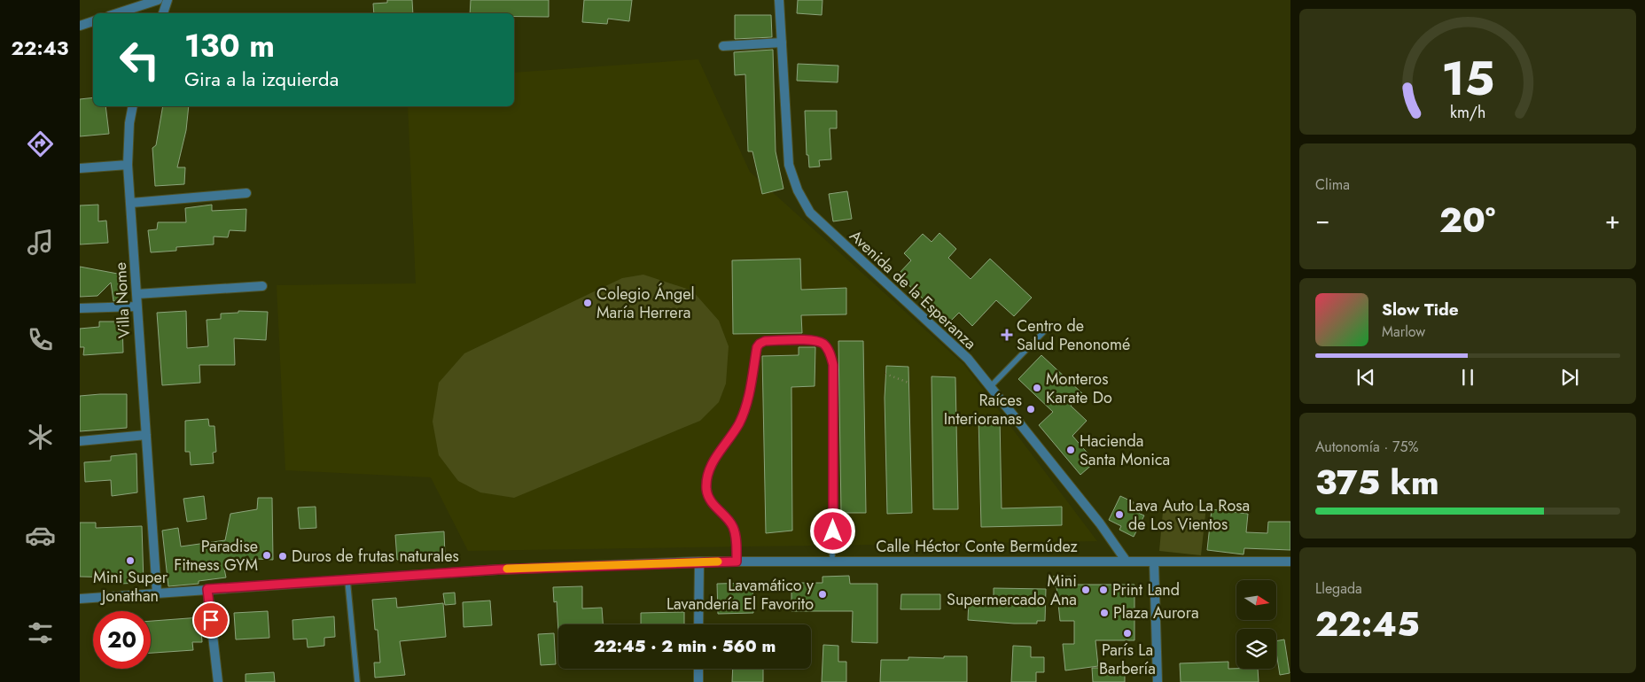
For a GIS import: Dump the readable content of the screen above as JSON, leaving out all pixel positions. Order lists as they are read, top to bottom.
{
  "streets": {
    "street": ["Avenida de la Esperanza", "Villa Nome", "Calle Héctor Conte Bermúdez"]
  },
  "crossings": [
    ["Avenida de la Esperanza", "Calle Héctor Conte Bermúdez"],
    ["Villa Nome", "Calle Héctor Conte Bermúdez"]
  ],
  "places": {
    "other": [
      "Colegio Ángel María Herrera",
      "Monteros Karate Do",
      "Raíces Interioranas",
      "Hacienda Santa Monica",
      "Lava Auto La Rosa de Los Vientos",
      "Paradise Fitness GYM",
      "Duros de frutas naturales",
      "Mini Super Jonathan",
      "Mini Supermercado Ana",
      "Print Land",
      "Lavamático y Lavandería El Favorito",
      "Plaza Aurora",
      "París La Barbería"
    ],
    "health": ["Centro de Salud Penonomé"]
  },
  "north": "right",
  "page": {
    "tabs": "22:43",
    "turn": ["130 m", "Gira a la izquierda"],
    "tile": [
      "Clima",
      ["Autonomía · 75%", "375 km"],
      ["Llegada", "22:45"]
    ],
    "heat": ["−", "20°", "+"],
    "song": ["Slow Tide", "Marlow"],
    "limit": "20",
    "trip": "22:45 · 2 min · 560 m",
    "gauge": ["15", "km/h"]
  }
}
